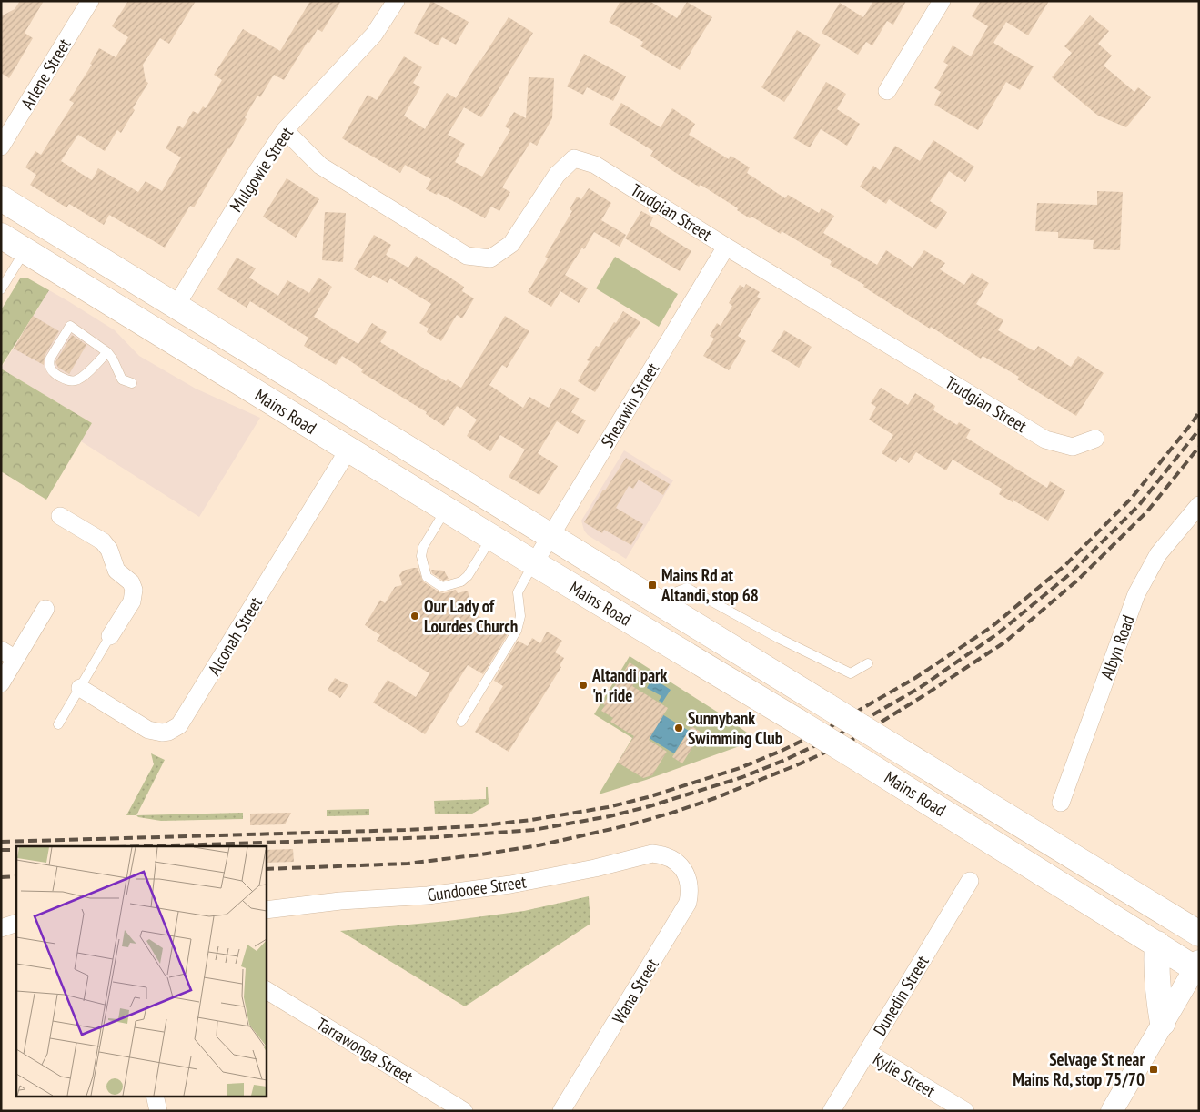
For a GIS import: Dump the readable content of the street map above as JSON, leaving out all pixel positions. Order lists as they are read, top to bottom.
{
  "streets": {
    "main road": ["Mains Road"],
    "street": [
      "Arlene Street",
      "Mulgowie Street",
      "Trudgian Street",
      "Shearwin Street",
      "Alconah Street",
      "Albyn Road",
      "Gundooee Street",
      "Wana Street",
      "Dunedin Street",
      "Tarrawonga Street",
      "Kylie Street"
    ]
  },
  "crossings": [
    ["Mulgowie Street", "Trudgian Street"],
    ["Mulgowie Street", "Mains Road"],
    ["Trudgian Street", "Shearwin Street"],
    ["Shearwin Street", "Mains Road"],
    ["Mains Road", "Alconah Street"],
    ["Gundooee Street", "Wana Street"],
    ["Dunedin Street", "Kylie Street"]
  ],
  "places": {
    "transit": ["Mains Rd at Altandi, stop 68", "Selvage St near Mains Rd, stop 75/70"],
    "other": ["Our Lady of Lourdes Church", "Altandi park 'n' ride", "Sunnybank Swimming Club"]
  }
}
